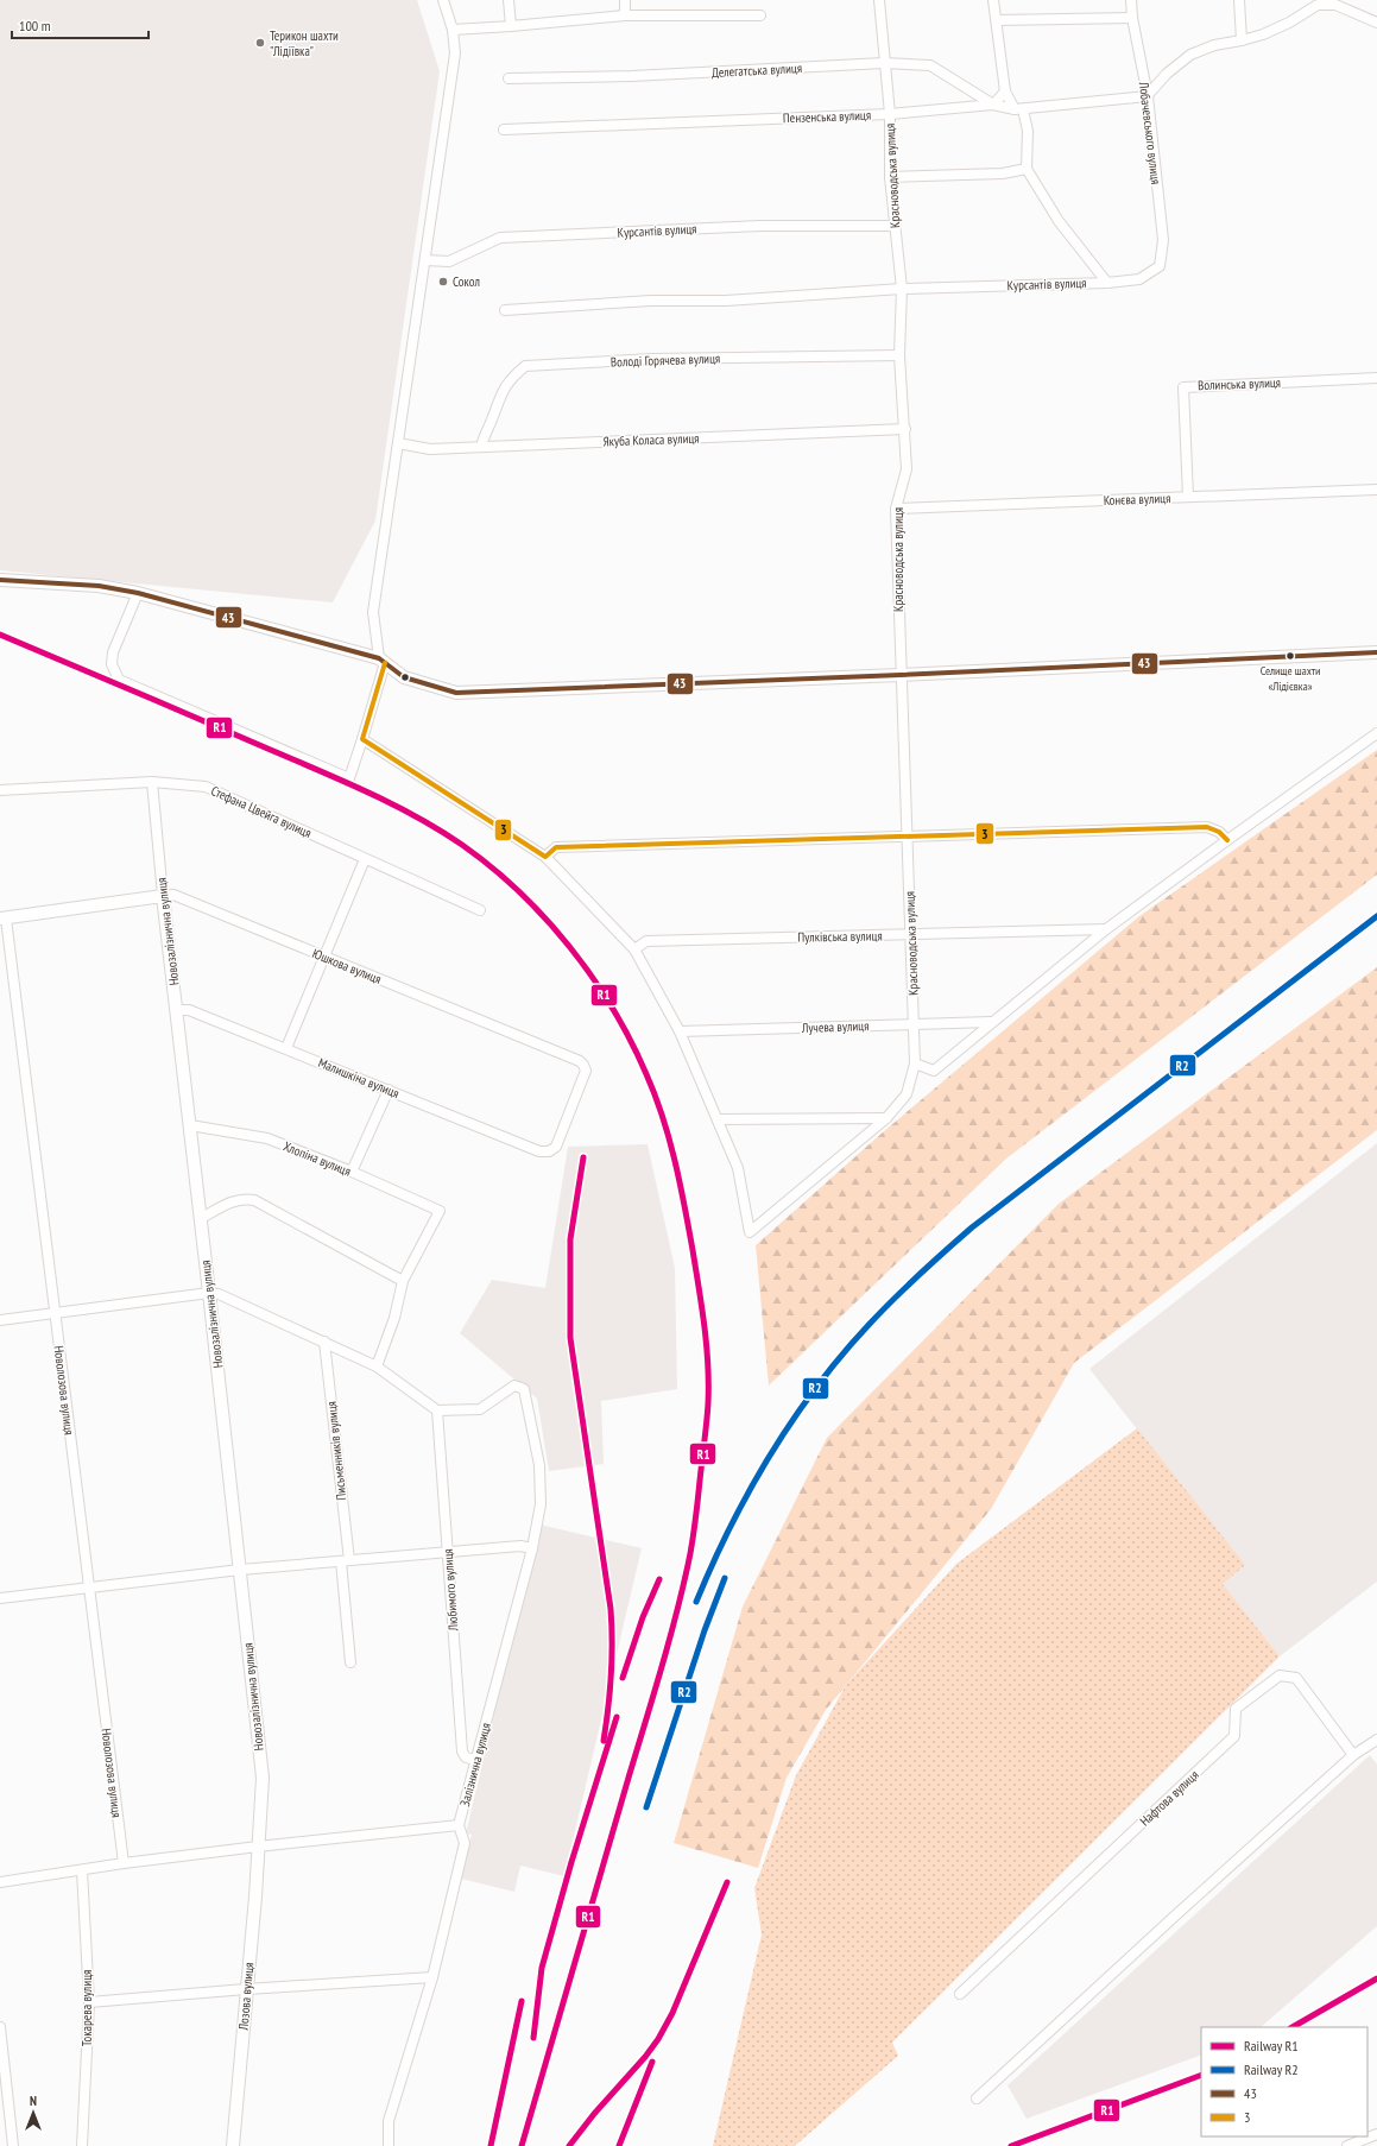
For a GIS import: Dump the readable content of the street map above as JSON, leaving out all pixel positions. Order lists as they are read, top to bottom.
{
  "streets": {
    "main road": ["Новозалізнична вулиця", "Юшкова вулиця", "Лозова вулиця"],
    "street": [
      "Делегатська вулиця",
      "Пензенська вулиця",
      "Лобачевського вулиця",
      "Красноводська вулиця",
      "Курсантів вулиця",
      "Володі Горячева вулиця",
      "Волинська вулиця",
      "Якуба Коласа вулиця",
      "Конєва вулиця",
      "Стефана Цвейга вулиця",
      "Пулківська вулиця",
      "Лучева вулиця",
      "Малишкіна вулиця",
      "Хлопіна вулиця",
      "Новолозова вулиця",
      "Письменників вулиця",
      "Любимого вулиця",
      "Залізнична вулиця",
      "Нафтова вулиця",
      "Токарева вулиця"
    ]
  },
  "crossings": [
    ["Делегатська вулиця", "Пензенська вулиця"],
    ["Делегатська вулиця", "Красноводська вулиця"],
    ["Пензенська вулиця", "Лобачевського вулиця"],
    ["Пензенська вулиця", "Красноводська вулиця"],
    ["Лобачевського вулиця", "Курсантів вулиця"],
    ["Красноводська вулиця", "Курсантів вулиця"],
    ["Красноводська вулиця", "Володі Горячева вулиця"],
    ["Красноводська вулиця", "Якуба Коласа вулиця"],
    ["Красноводська вулиця", "Конєва вулиця"],
    ["Красноводська вулиця", "Пулківська вулиця"],
    ["Красноводська вулиця", "Лучева вулиця"],
    ["Володі Горячева вулиця", "Якуба Коласа вулиця"],
    ["Волинська вулиця", "Конєва вулиця"],
    ["Стефана Цвейга вулиця", "Новозалізнична вулиця"],
    ["Новозалізнична вулиця", "Юшкова вулиця"],
    ["Новозалізнична вулиця", "Малишкіна вулиця"],
    ["Новозалізнична вулиця", "Хлопіна вулиця"],
    ["Новозалізнична вулиця", "Лозова вулиця"],
    ["Юшкова вулиця", "Малишкіна вулиця"],
    ["Юшкова вулиця", "Новолозова вулиця"],
    ["Любимого вулиця", "Залізнична вулиця"]
  ],
  "places": ["Терикон шахти \"Лідіївка\"", "Сокол", "Селище шахти «Лідієвка»"],
  "lines": [
    "transit line 43",
    "rail line R1",
    "transit line 3",
    "rail line R2"
  ],
  "legend": [
    "Railway R1",
    "Railway R2",
    "43",
    "3"
  ],
  "scale_bar": "100 m",
  "north": "top"
}
